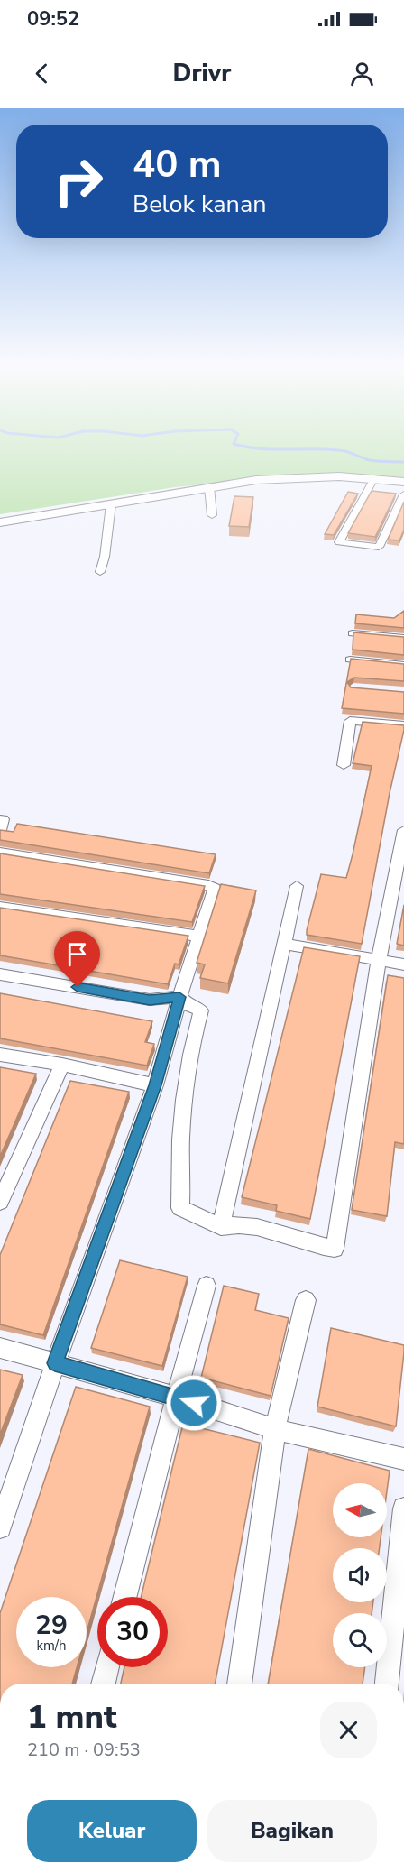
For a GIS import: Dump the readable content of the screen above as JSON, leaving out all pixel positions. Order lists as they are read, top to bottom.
{
  "north": "left",
  "page": {
    "status": "09:52",
    "header": "Drivr",
    "turn": ["40 m", "Belok kanan"],
    "speed": "29 km/h",
    "limit": "30",
    "heading": ["1 mnt", "210 m · 09:53"],
    "buttons": ["Keluar", "Bagikan"]
  }
}
